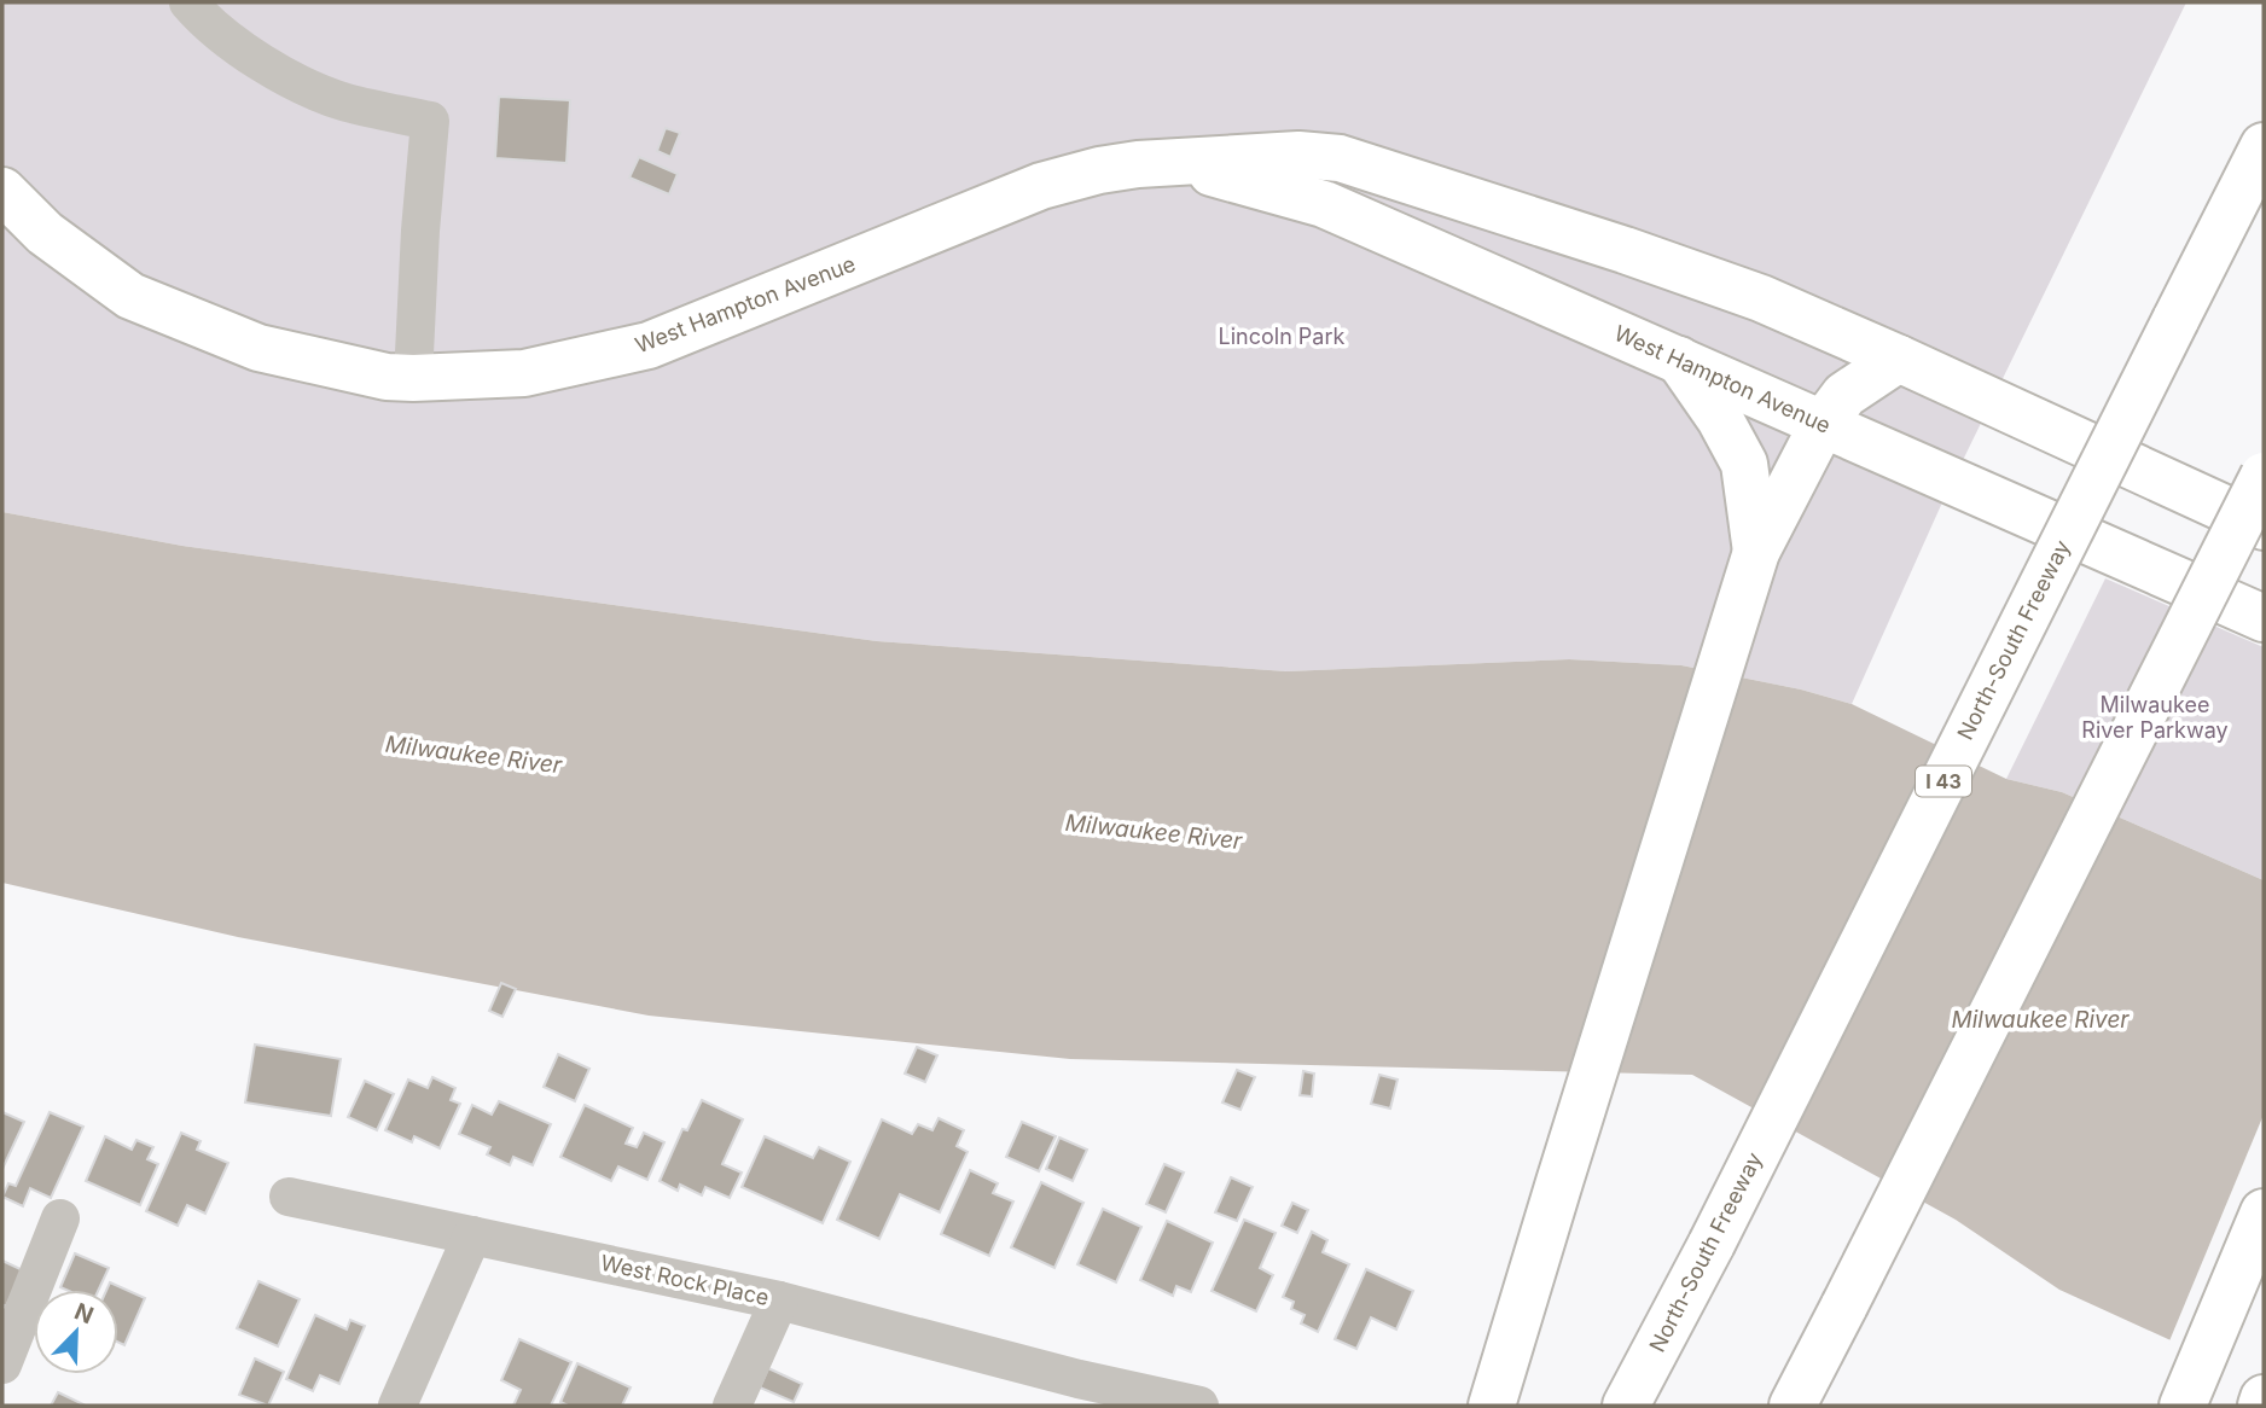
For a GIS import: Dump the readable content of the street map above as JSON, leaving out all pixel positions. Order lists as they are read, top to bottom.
{
  "streets": {
    "main road": ["West Hampton Avenue", "North-South Freeway", "I 43"],
    "street": ["West Rock Place"]
  },
  "water": ["Milwaukee River"],
  "parks": ["Lincoln Park", "Milwaukee River Parkway"],
  "north": "top right"
}
